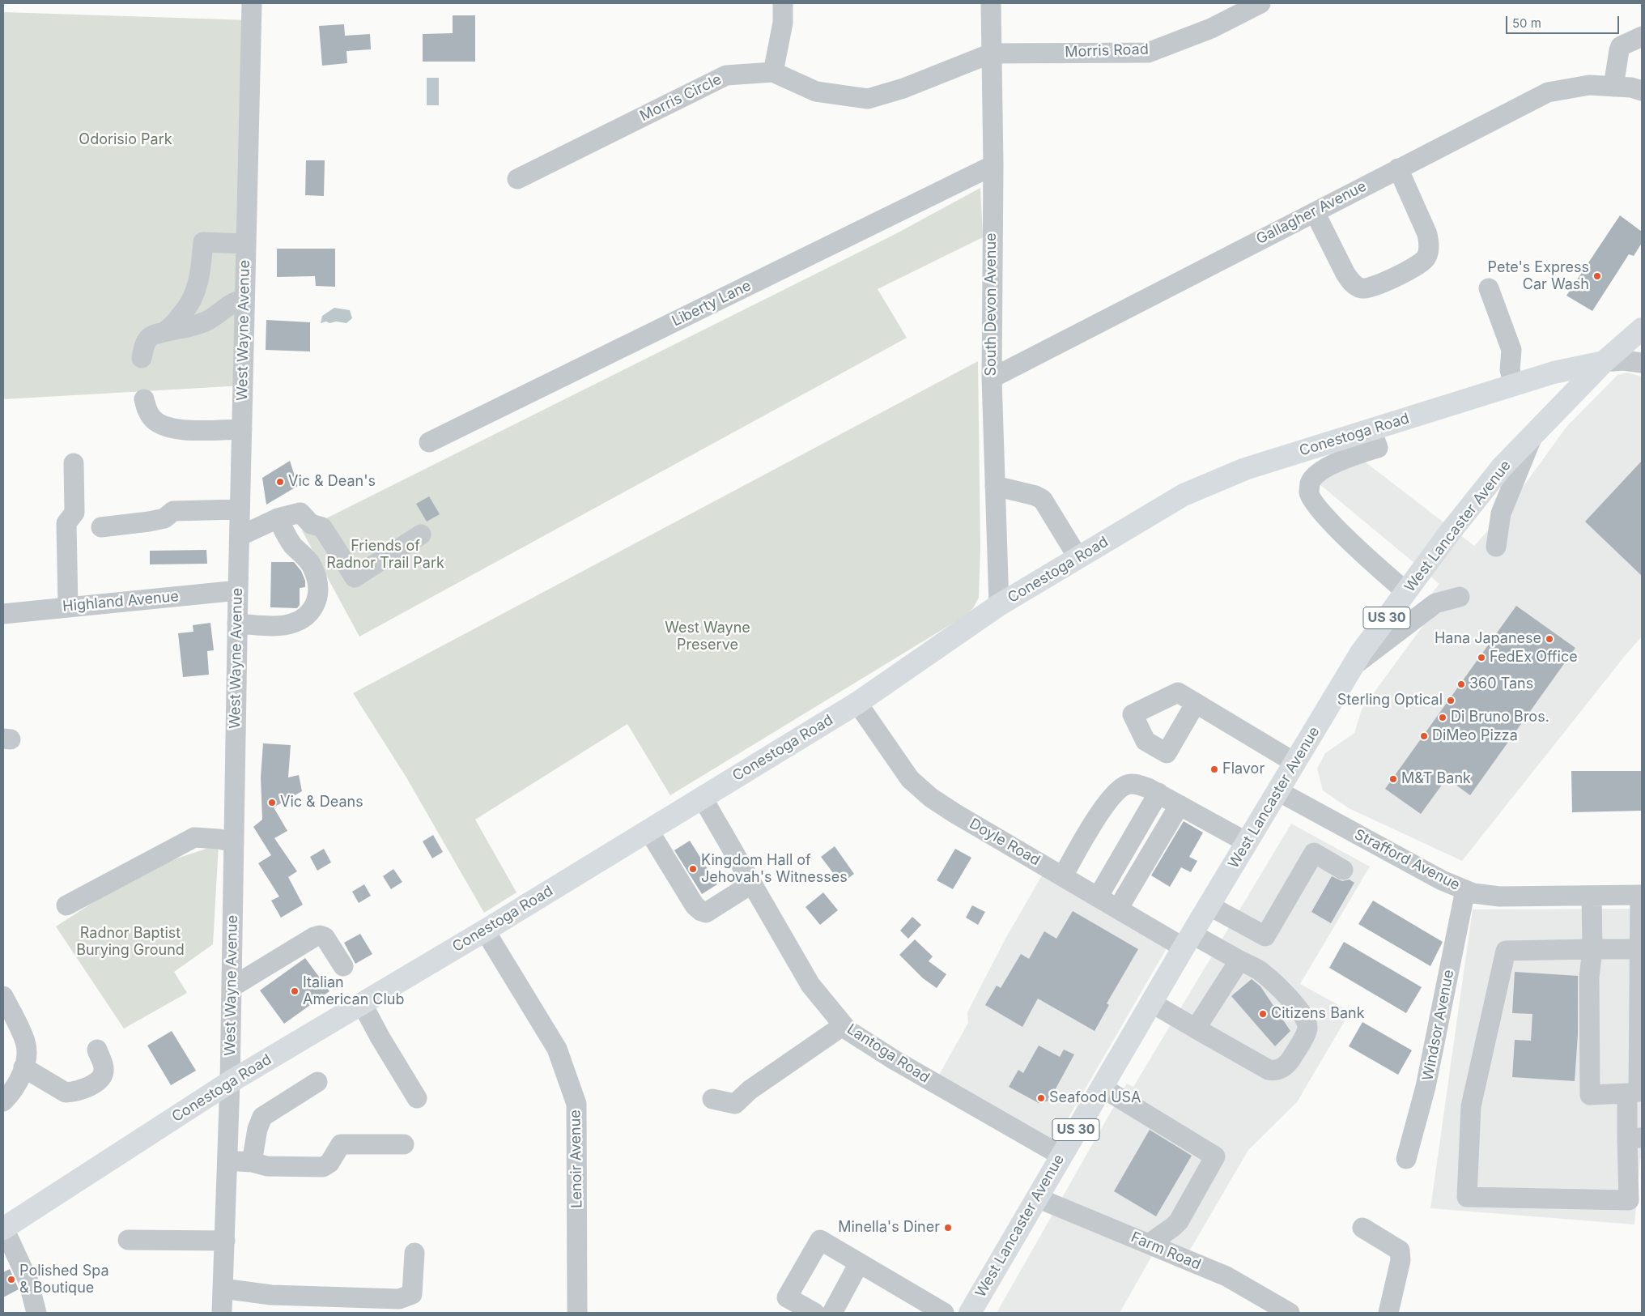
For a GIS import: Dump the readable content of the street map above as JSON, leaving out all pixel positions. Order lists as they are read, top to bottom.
{
  "streets": {
    "main road": ["Conestoga Road", "West Lancaster Avenue", "US 30"],
    "street": [
      "Morris Road",
      "Morris Circle",
      "Gallagher Avenue",
      "Liberty Lane",
      "South Devon Avenue",
      "West Wayne Avenue",
      "Highland Avenue",
      "Doyle Road",
      "Strafford Avenue",
      "Windsor Avenue",
      "Lantoga Road",
      "Lenoir Avenue",
      "Farm Road"
    ]
  },
  "crossings": [
    ["Morris Road", "Morris Circle"],
    ["Morris Road", "South Devon Avenue"],
    ["Morris Circle", "South Devon Avenue"],
    ["Gallagher Avenue", "South Devon Avenue"],
    ["Liberty Lane", "South Devon Avenue"],
    ["South Devon Avenue", "Conestoga Road"],
    ["West Wayne Avenue", "Conestoga Road"],
    ["West Wayne Avenue", "Highland Avenue"],
    ["Conestoga Road", "West Lancaster Avenue"],
    ["Conestoga Road", "Doyle Road"],
    ["Conestoga Road", "Lantoga Road"],
    ["Conestoga Road", "Lenoir Avenue"],
    ["West Lancaster Avenue", "Doyle Road"],
    ["West Lancaster Avenue", "Strafford Avenue"],
    ["West Lancaster Avenue", "Lantoga Road"],
    ["West Lancaster Avenue", "Farm Road"],
    ["Strafford Avenue", "Windsor Avenue"]
  ],
  "parks": [
    "Odorisio Park",
    "Friends of Radnor Trail Park",
    "West Wayne Preserve",
    "Radnor Baptist Burying Ground"
  ],
  "places": [
    "Pete's Express Car Wash",
    "Vic & Dean's",
    "Hana Japanese",
    "FedEx Office",
    "360 Tans",
    "Sterling Optical",
    "Di Bruno Bros.",
    "DiMeo Pizza",
    "Flavor",
    "M&T Bank",
    "Vic & Deans",
    "Kingdom Hall of Jehovah's Witnesses",
    "Italian American Club",
    "Citizens Bank",
    "Seafood USA",
    "Minella's Diner",
    "Polished Spa & Boutique"
  ],
  "scale_bar": "50 m"
}
